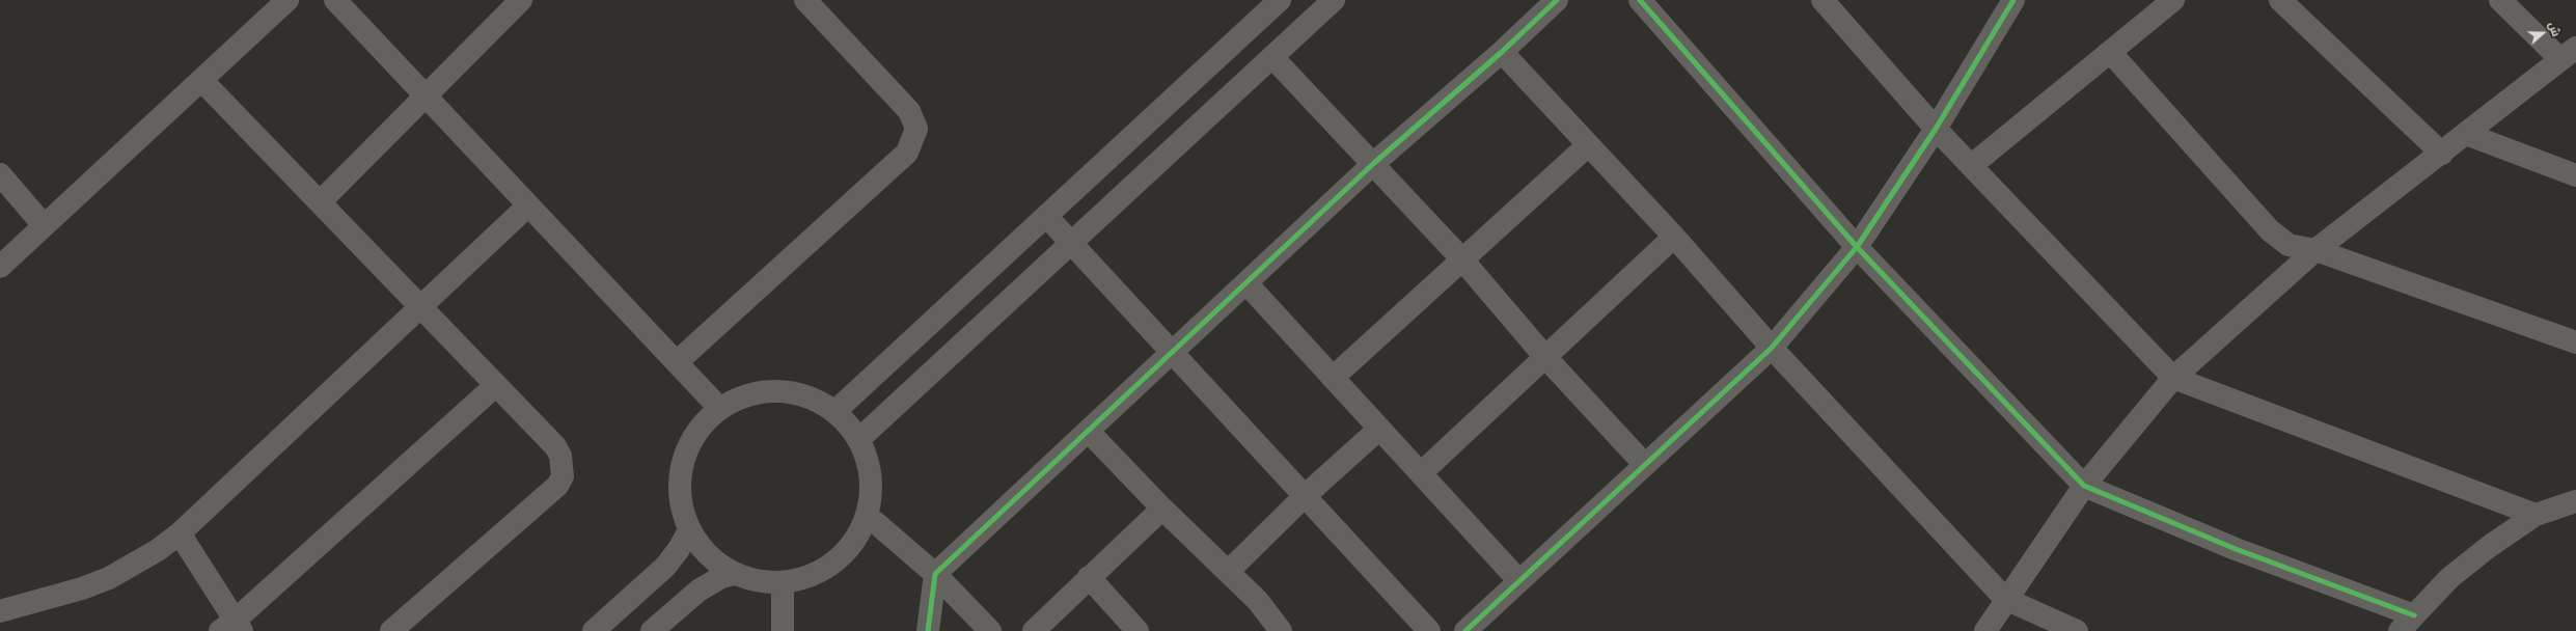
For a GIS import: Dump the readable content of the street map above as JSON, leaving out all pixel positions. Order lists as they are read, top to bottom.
{
  "north": "right"
}
